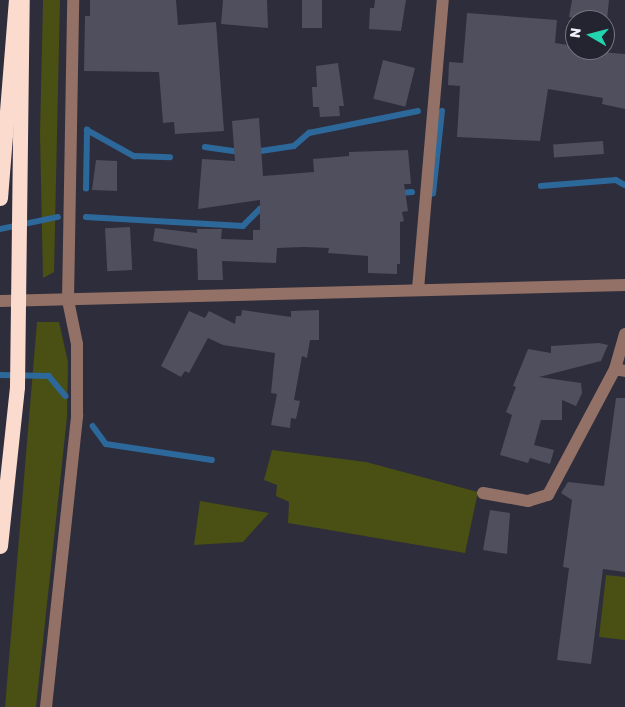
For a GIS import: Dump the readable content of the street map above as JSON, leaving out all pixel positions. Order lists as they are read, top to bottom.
{
  "north": "left"
}
